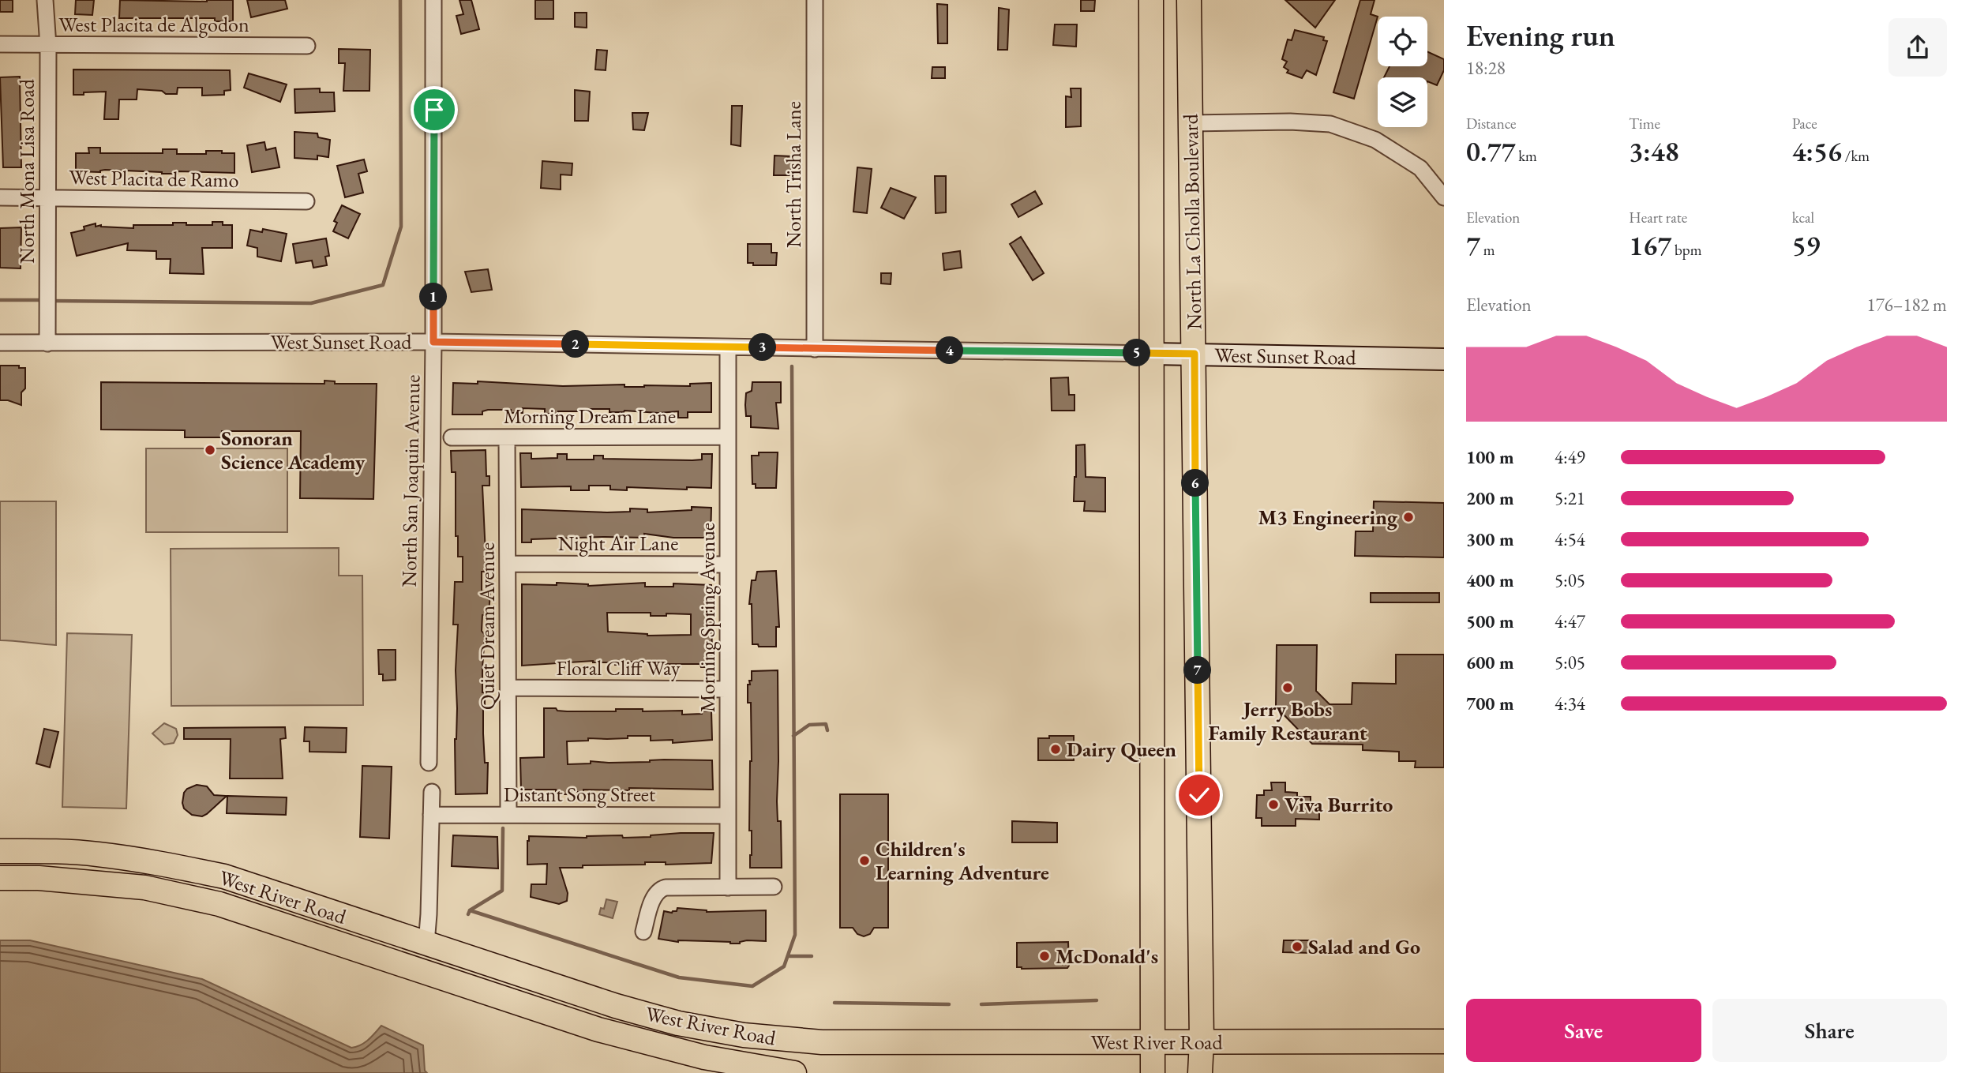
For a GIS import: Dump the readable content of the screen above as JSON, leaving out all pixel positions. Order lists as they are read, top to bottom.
{
  "streets": {
    "main road": ["North La Cholla Boulevard", "West River Road"],
    "street": [
      "West Placita de Algodon",
      "North Mona Lisa Road",
      "North Trisha Lane",
      "West Placita de Ramo",
      "West Sunset Road",
      "Morning Dream Lane",
      "North San Joaquin Avenue",
      "Night Air Lane",
      "Morning Spring Avenue",
      "Quiet Dream Avenue",
      "Floral Cliff Way",
      "Distant Song Street"
    ]
  },
  "crossings": [
    ["West Placita de Algodon", "North Mona Lisa Road"],
    ["North Mona Lisa Road", "West Placita de Ramo"],
    ["North Mona Lisa Road", "West Sunset Road"],
    ["North Trisha Lane", "West Sunset Road"],
    ["North La Cholla Boulevard", "West Sunset Road"],
    ["North La Cholla Boulevard", "West River Road"],
    ["West Sunset Road", "North San Joaquin Avenue"],
    ["West Sunset Road", "Morning Spring Avenue"],
    ["Morning Dream Lane", "Morning Spring Avenue"],
    ["Morning Dream Lane", "Quiet Dream Avenue"],
    ["Night Air Lane", "Morning Spring Avenue"],
    ["Night Air Lane", "Quiet Dream Avenue"],
    ["Morning Spring Avenue", "Floral Cliff Way"],
    ["Morning Spring Avenue", "Distant Song Street"],
    ["Quiet Dream Avenue", "Floral Cliff Way"],
    ["Quiet Dream Avenue", "Distant Song Street"]
  ],
  "places": [
    "Sonoran Science Academy",
    "M3 Engineering",
    "Jerry Bobs Family Restaurant",
    "Dairy Queen",
    "Viva Burrito",
    "Children's Learning Adventure",
    "Salad and Go",
    "McDonald's"
  ],
  "page": {
    "heading": ["Evening run", "18:28"],
    "stats": [
      ["Distance", "0.77 km"],
      ["Time", "3:48"],
      ["Pace", "4:56 /km"],
      ["Elevation", "7 m"],
      ["Heart rate", "167 bpm"],
      ["kcal", "59"]
    ],
    "chart": ["Elevation", "176–182 m"],
    "pins": [
      "1",
      "2",
      "3",
      "4",
      "5",
      "6",
      "7"
    ],
    "list": [
      {
        "name": "100 m",
        "note": "4:49"
      },
      {
        "name": "200 m",
        "note": "5:21"
      },
      {
        "name": "300 m",
        "note": "4:54"
      },
      {
        "name": "400 m",
        "note": "5:05"
      },
      {
        "name": "500 m",
        "note": "4:47"
      },
      {
        "name": "600 m",
        "note": "5:05"
      },
      {
        "name": "700 m",
        "note": "4:34"
      }
    ],
    "buttons": ["Save", "Share"]
  }
}
